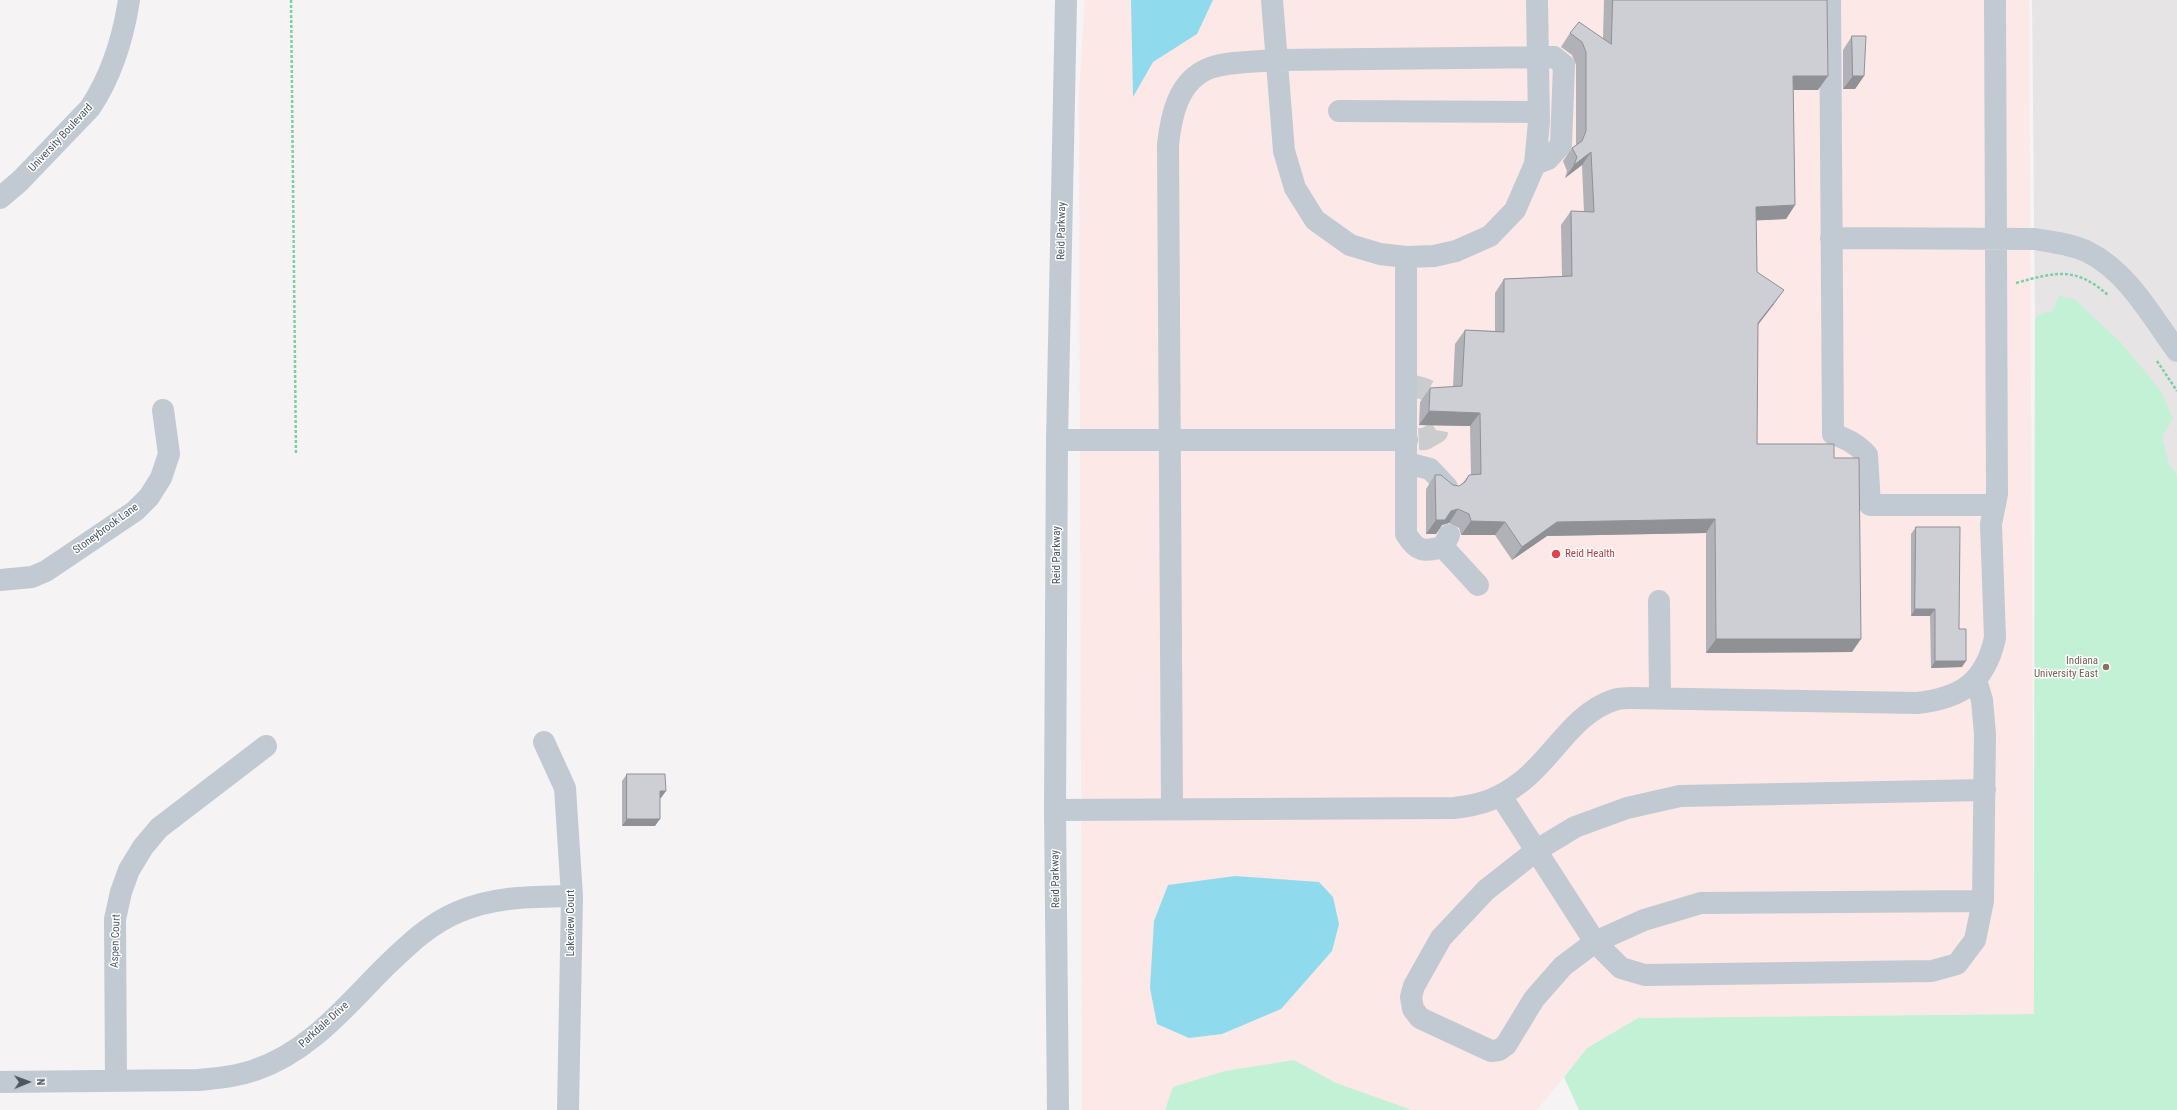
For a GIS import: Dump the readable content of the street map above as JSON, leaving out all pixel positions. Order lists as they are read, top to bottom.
{
  "streets": {
    "street": [
      "University Boulevard",
      "Reid Parkway",
      "Stoneybrook Lane",
      "Lakeview Court",
      "Aspen Court",
      "Parkdale Drive"
    ]
  },
  "crossings": [
    ["Lakeview Court", "Parkdale Drive"],
    ["Aspen Court", "Parkdale Drive"]
  ],
  "places": ["Reid Health", "Indiana University East"],
  "north": "right"
}
